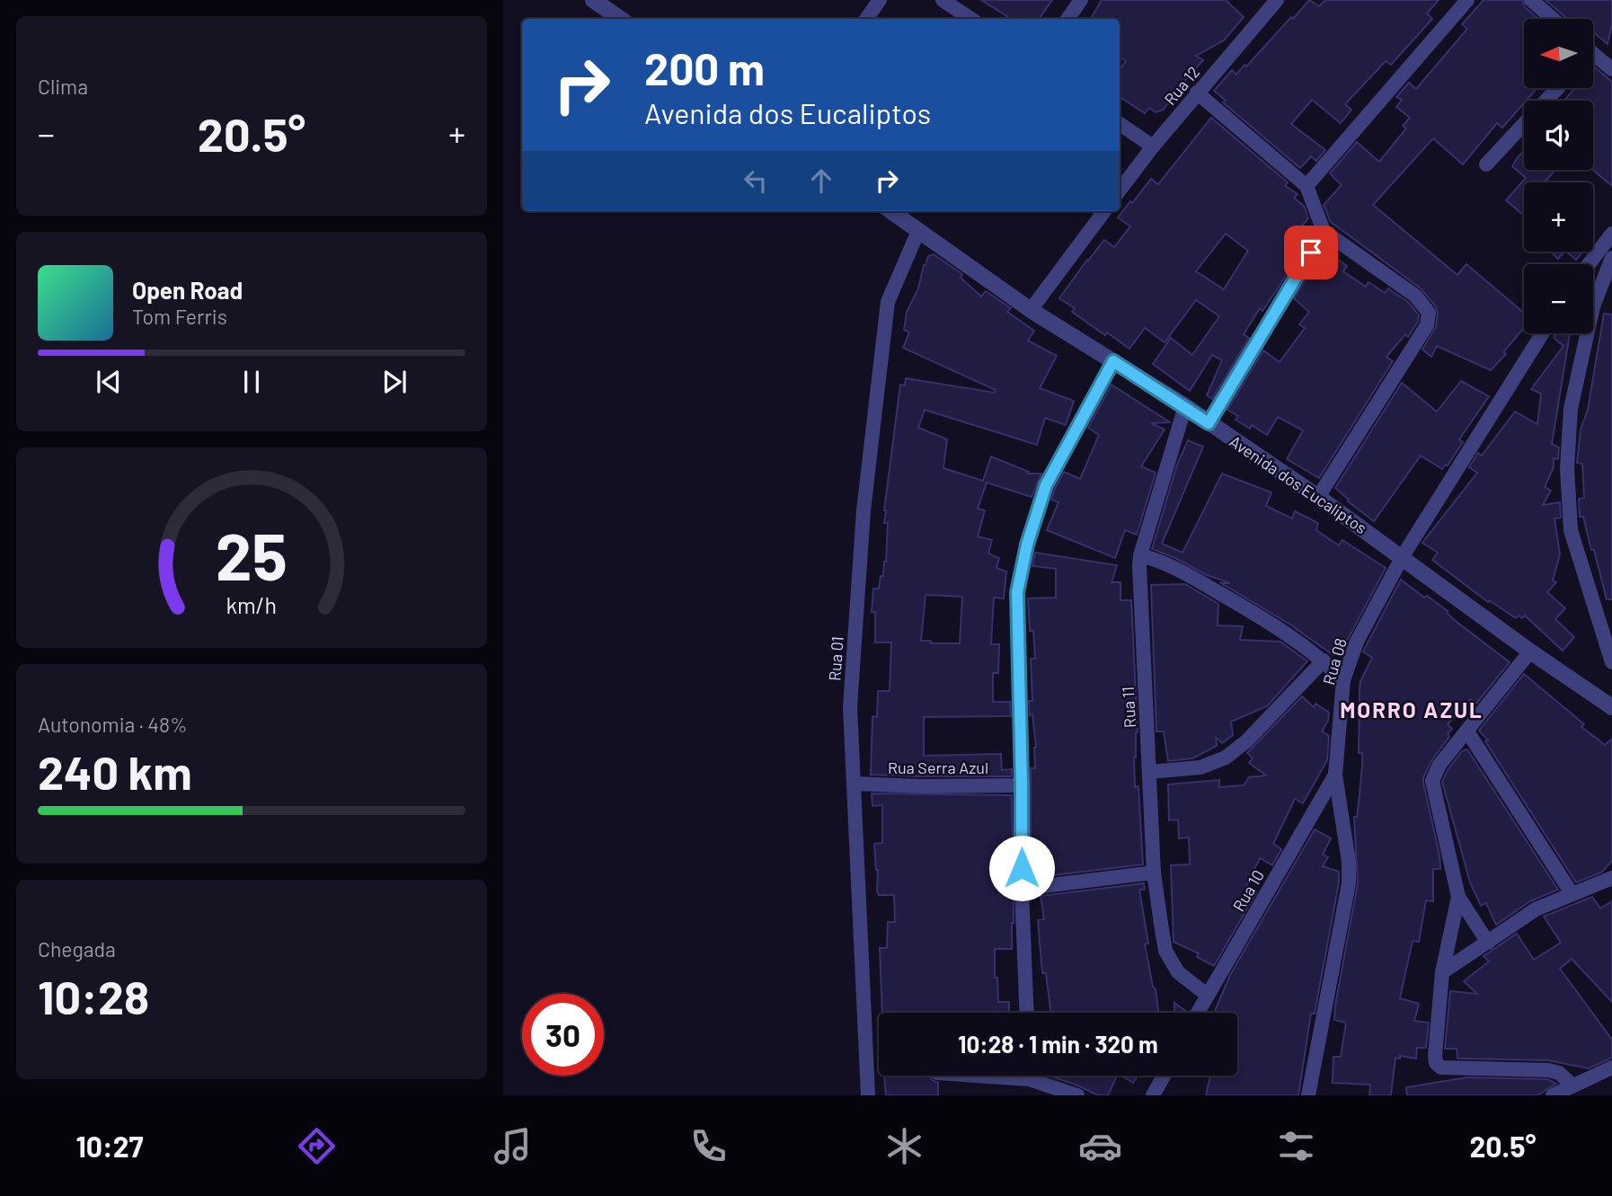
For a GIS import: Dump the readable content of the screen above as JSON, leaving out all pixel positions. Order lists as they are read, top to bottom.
{
  "streets": {
    "street": [
      "Rua 12",
      "Avenida dos Eucaliptos",
      "Rua 01",
      "Rua 08",
      "Rua 11",
      "Rua Serra Azul",
      "Rua 10"
    ]
  },
  "crossings": [
    ["Avenida dos Eucaliptos", "Rua 01"],
    ["Avenida dos Eucaliptos", "Rua 08"],
    ["Avenida dos Eucaliptos", "Rua 11"],
    ["Rua 01", "Rua Serra Azul"],
    ["Rua 08", "Rua 10"],
    ["Rua 11", "Rua 10"]
  ],
  "districts": ["MORRO AZUL"],
  "north": "left",
  "page": {
    "tile": [
      "Clima",
      ["Autonomia · 48%", "240 km"],
      ["Chegada", "10:28"]
    ],
    "map_buttons": ["+", "−"],
    "turn": ["200 m", "Avenida dos Eucaliptos"],
    "heat": ["−", "20.5°", "+"],
    "song": ["Open Road", "Tom Ferris"],
    "limit": "30",
    "trip": "10:28 · 1 min · 320 m",
    "tabs": ["10:27", "20.5°"],
    "gauge": ["25", "km/h"]
  }
}
